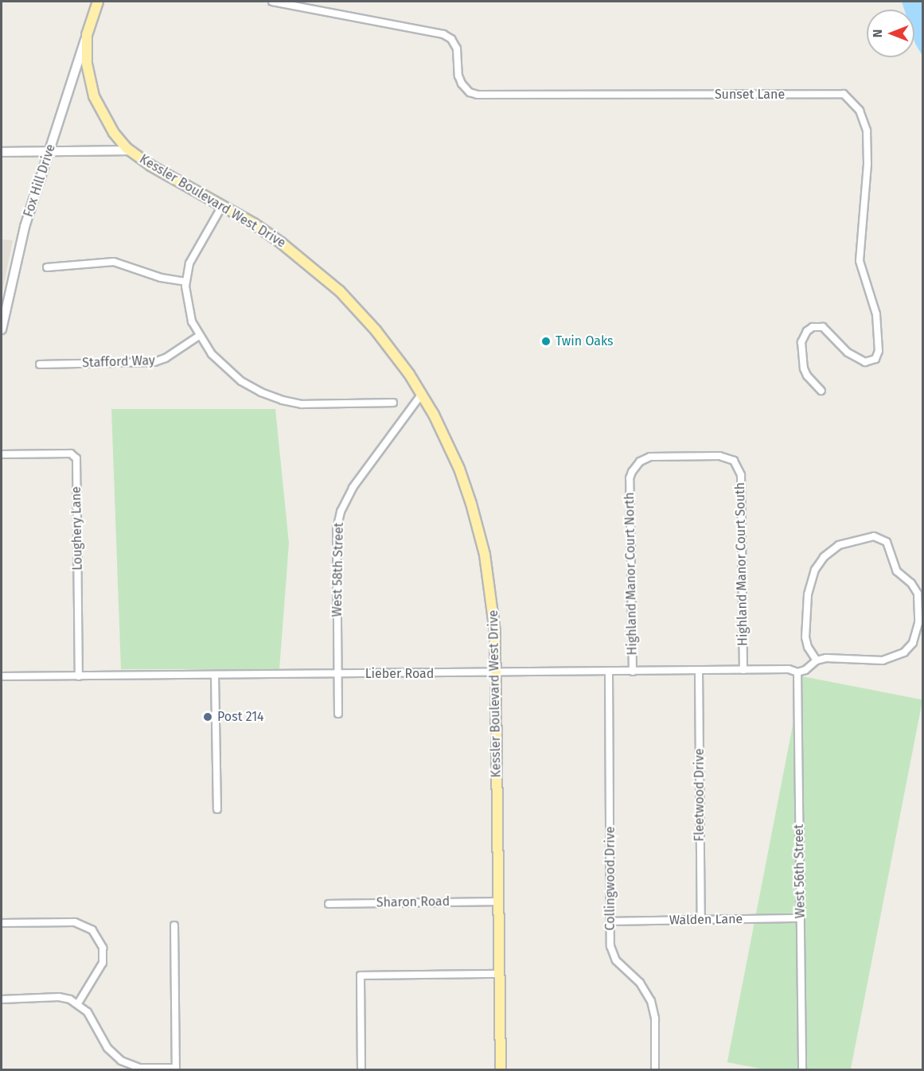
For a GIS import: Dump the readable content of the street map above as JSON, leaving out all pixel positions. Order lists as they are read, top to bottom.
{
  "streets": {
    "main road": ["Kessler Boulevard West Drive"],
    "street": [
      "Sunset Lane",
      "Fox Hill Drive",
      "Stafford Way",
      "Loughery Lane",
      "Highland Manor Court South",
      "West 58th Street",
      "Highland Manor Court North",
      "Lieber Road",
      "Fleetwood Drive",
      "West 56th Street",
      "Collingwood Drive",
      "Sharon Road",
      "Walden Lane"
    ]
  },
  "crossings": [
    ["Fox Hill Drive", "Kessler Boulevard West Drive"],
    ["Kessler Boulevard West Drive", "West 58th Street"],
    ["Kessler Boulevard West Drive", "Lieber Road"],
    ["Kessler Boulevard West Drive", "Sharon Road"],
    ["Loughery Lane", "Lieber Road"],
    ["Highland Manor Court South", "Highland Manor Court North"],
    ["Highland Manor Court South", "Lieber Road"],
    ["West 58th Street", "Lieber Road"],
    ["Highland Manor Court North", "Lieber Road"],
    ["Lieber Road", "Fleetwood Drive"],
    ["Lieber Road", "West 56th Street"],
    ["Lieber Road", "Collingwood Drive"],
    ["Fleetwood Drive", "Walden Lane"],
    ["West 56th Street", "Walden Lane"],
    ["Collingwood Drive", "Walden Lane"]
  ],
  "places": ["Twin Oaks", "Post 214"],
  "north": "left"
}
